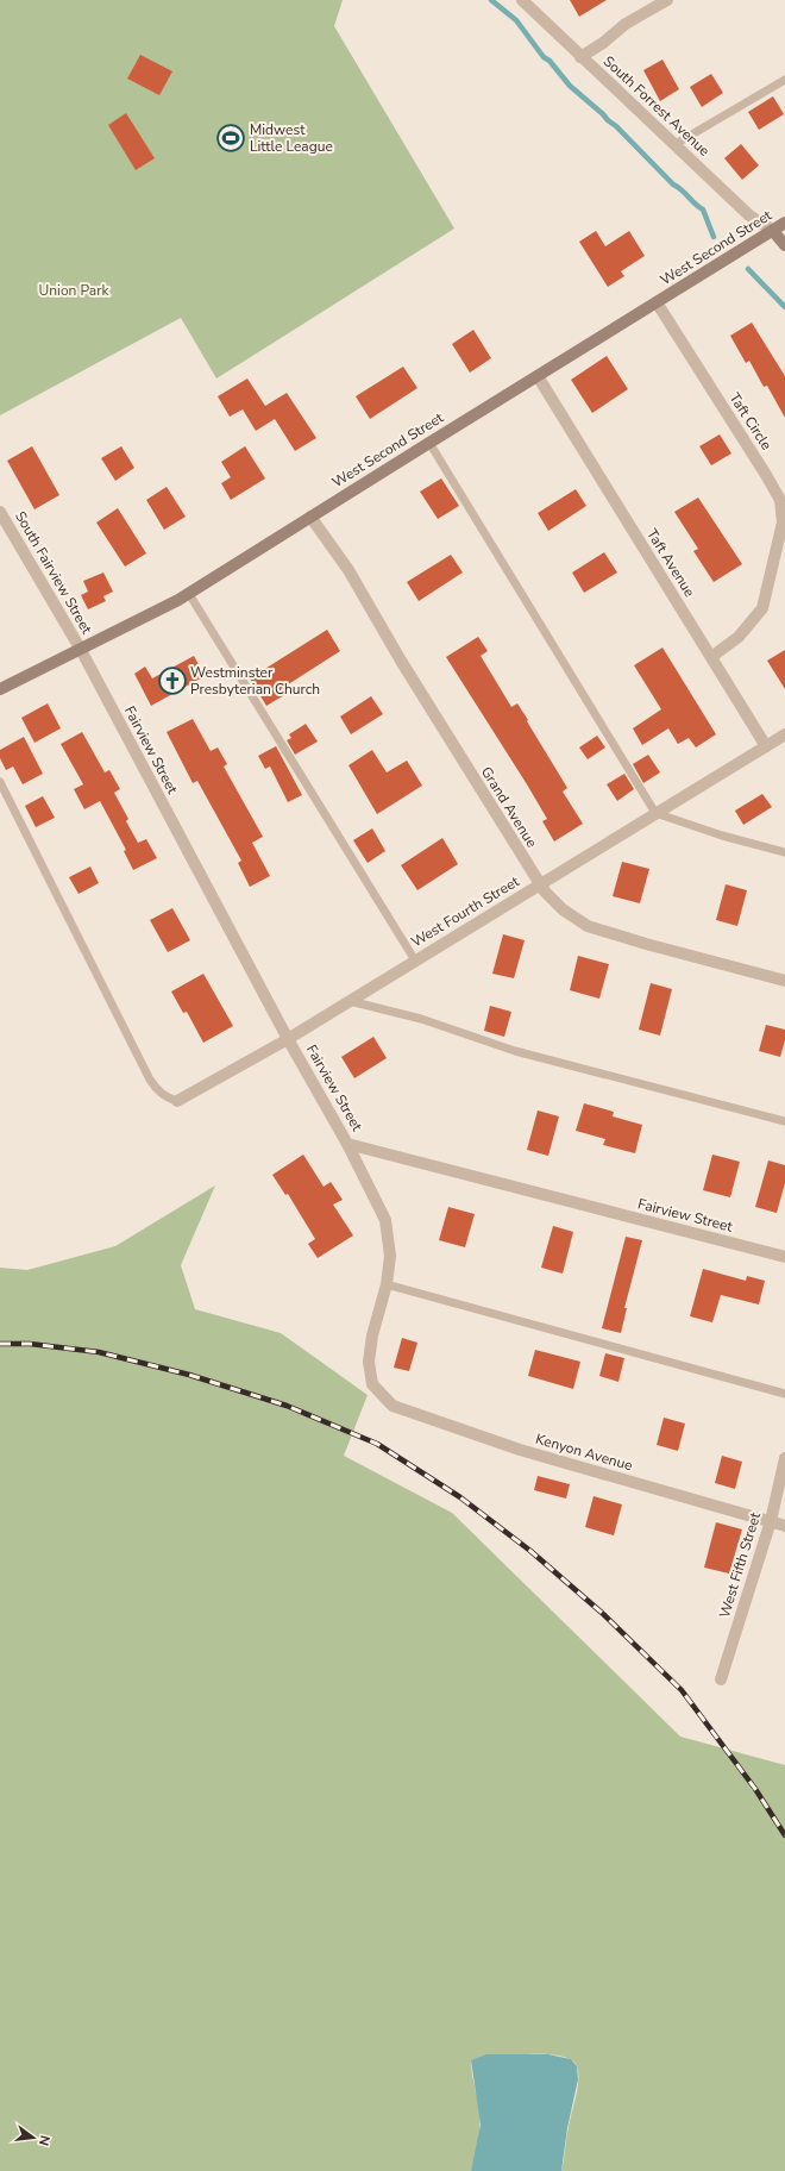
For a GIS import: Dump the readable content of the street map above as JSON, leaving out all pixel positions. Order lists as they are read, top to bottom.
{
  "streets": {
    "main road": ["West Second Street"],
    "street": [
      "South Forrest Avenue",
      "Taft Circle",
      "Taft Avenue",
      "South Fairview Street",
      "Fairview Street",
      "Grand Avenue",
      "West Fourth Street",
      "Kenyon Avenue",
      "West Fifth Street"
    ]
  },
  "crossings": [
    ["South Forrest Avenue", "West Second Street"],
    ["West Second Street", "Taft Circle"],
    ["West Second Street", "Taft Avenue"],
    ["West Second Street", "South Fairview Street"],
    ["West Second Street", "Fairview Street"],
    ["West Second Street", "Grand Avenue"],
    ["Taft Circle", "Taft Avenue"],
    ["Taft Avenue", "West Fourth Street"],
    ["South Fairview Street", "Fairview Street"],
    ["Fairview Street", "West Fourth Street"],
    ["Grand Avenue", "West Fourth Street"],
    ["Kenyon Avenue", "West Fifth Street"]
  ],
  "parks": ["Union Park"],
  "places": {
    "sports": ["Midwest Little League"],
    "church": ["Westminster Presbyterian Church"]
  },
  "north": "right"
}
